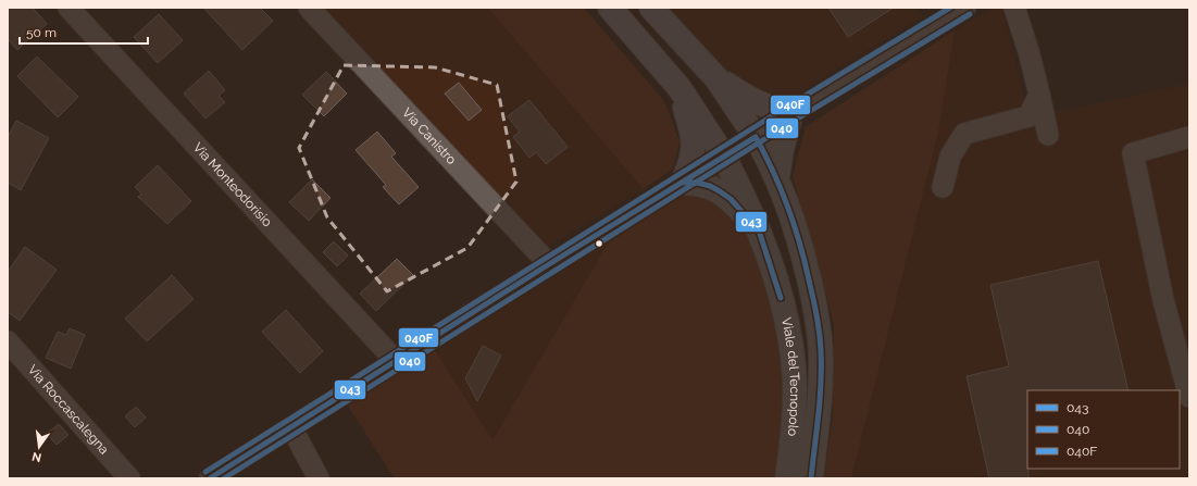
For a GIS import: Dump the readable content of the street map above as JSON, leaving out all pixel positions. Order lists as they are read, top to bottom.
{
  "streets": {
    "main road": ["Viale del Tecnopolo"],
    "street": ["Via Canistro", "Via Monteodorisio", "Via Roccascalegna"]
  },
  "lines": ["transit line 040F", "transit line 040", "transit line 043"],
  "legend": ["043", "040", "040F"],
  "scale_bar": "50 m",
  "north": "bottom"
}
